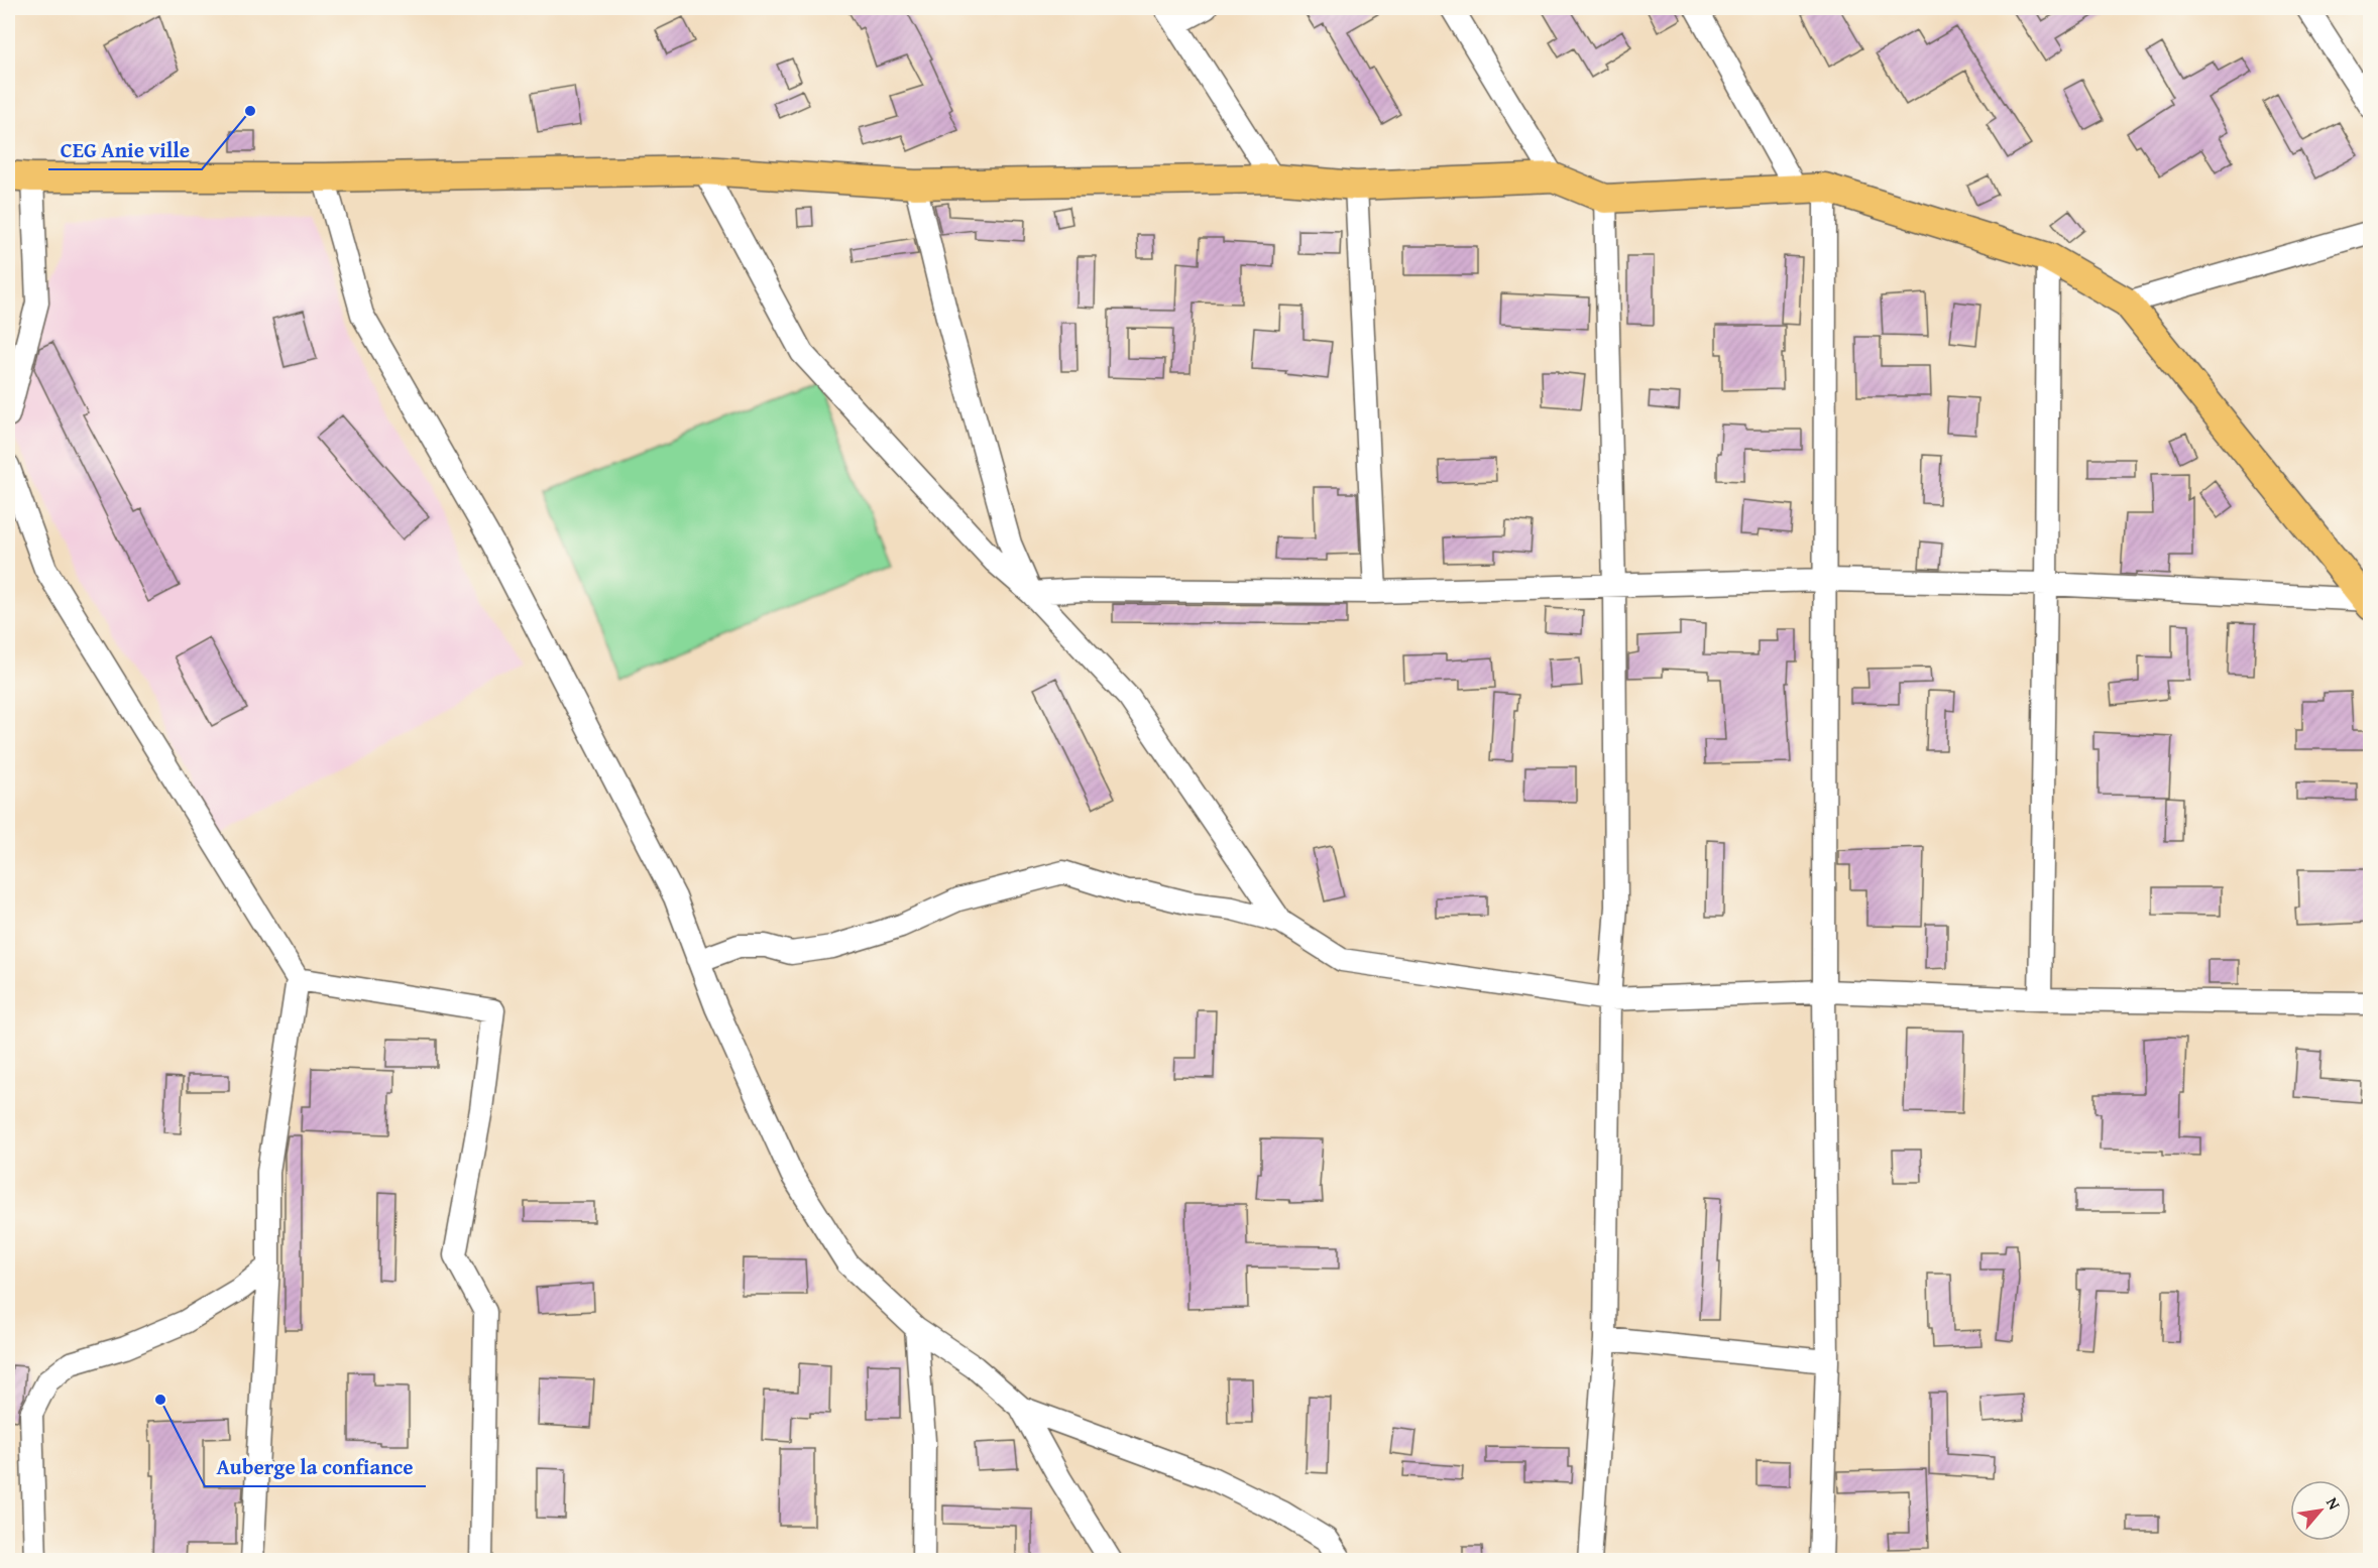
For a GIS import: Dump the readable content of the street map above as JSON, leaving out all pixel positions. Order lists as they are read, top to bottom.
{
  "places": ["CEG Anie ville", "Auberge la confiance"],
  "north": "top right"
}
